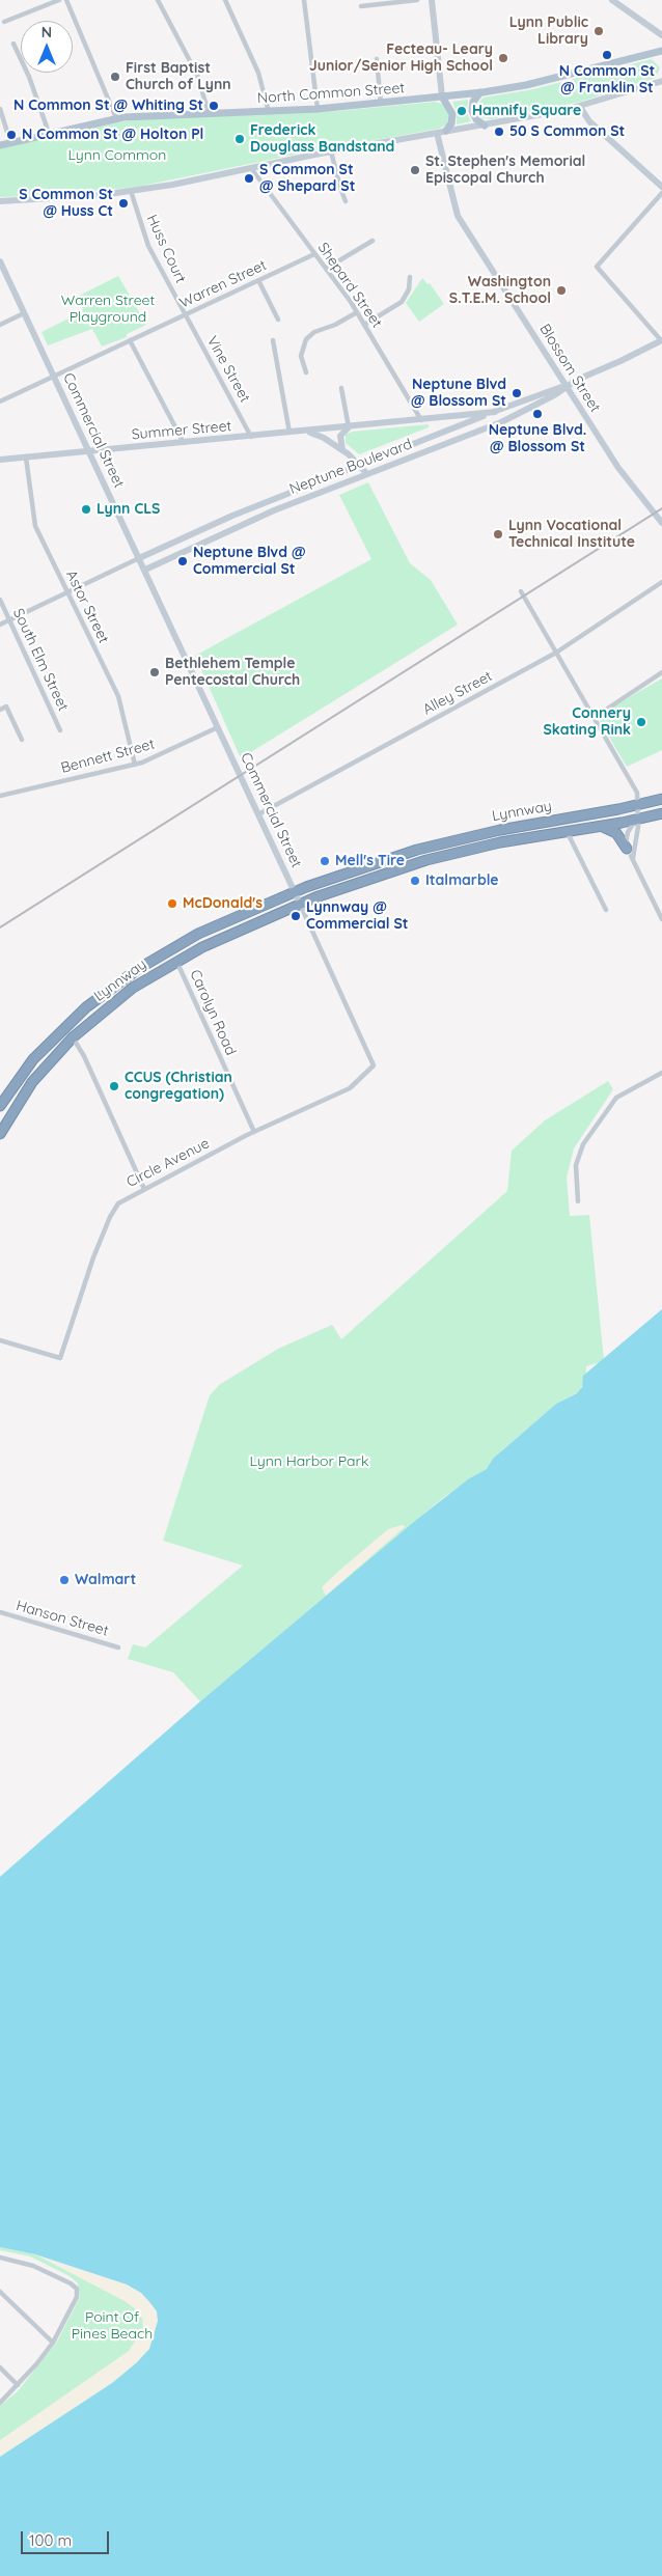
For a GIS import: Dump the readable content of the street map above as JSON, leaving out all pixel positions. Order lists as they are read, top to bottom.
{
  "streets": {
    "highway": ["Lynnway"],
    "main road": [
      "North Common Street",
      "Blossom Street",
      "Commercial Street",
      "Summer Street",
      "Neptune Boulevard"
    ],
    "street": [
      "Huss Court",
      "Warren Street",
      "Shepard Street",
      "Vine Street",
      "Astor Street",
      "South Elm Street",
      "Alley Street",
      "Bennett Street",
      "Carolyn Road",
      "Circle Avenue",
      "Hanson Street"
    ]
  },
  "crossings": [
    ["Huss Court", "Warren Street"],
    ["Huss Court", "Vine Street"],
    ["Warren Street", "Shepard Street"],
    ["Warren Street", "Vine Street"],
    ["Warren Street", "Commercial Street"],
    ["Shepard Street", "Summer Street"],
    ["Blossom Street", "Neptune Boulevard"],
    ["Vine Street", "Summer Street"],
    ["Commercial Street", "Summer Street"],
    ["Commercial Street", "Neptune Boulevard"],
    ["Commercial Street", "Alley Street"],
    ["Commercial Street", "Bennett Street"],
    ["Commercial Street", "Lynnway"],
    ["Summer Street", "Neptune Boulevard"],
    ["Summer Street", "Astor Street"],
    ["Astor Street", "Bennett Street"],
    ["Lynnway", "Carolyn Road"],
    ["Lynnway", "Circle Avenue"],
    ["Carolyn Road", "Circle Avenue"]
  ],
  "parks": [
    "Lynn Common",
    "Warren Street Playground",
    "Lynn Harbor Park",
    "Point Of Pines Beach"
  ],
  "places": [
    "Lynn Public Library",
    "N Common St @ Franklin St",
    "Fecteau- Leary Junior/Senior High School",
    "First Baptist Church of Lynn",
    "N Common St @ Whiting St",
    "Hannify Square",
    "50 S Common St",
    "N Common St @ Holton Pl",
    "Frederick Douglass Bandstand",
    "St. Stephen's Memorial Episcopal Church",
    "S Common St @ Shepard St",
    "S Common St @ Huss Ct",
    "Washington S.T.E.M. School",
    "Neptune Blvd @ Blossom St",
    "Neptune Blvd. @ Blossom St",
    "Lynn CLS",
    "Lynn Vocational Technical Institute",
    "Neptune Blvd @ Commercial St",
    "Bethlehem Temple Pentecostal Church",
    "Connery Skating Rink",
    "Mell's Tire",
    "Italmarble",
    "McDonald's",
    "Lynnway @ Commercial St",
    "CCUS (Christian congregation)",
    "Walmart"
  ],
  "scale_bar": "100 m",
  "north": "top"
}
